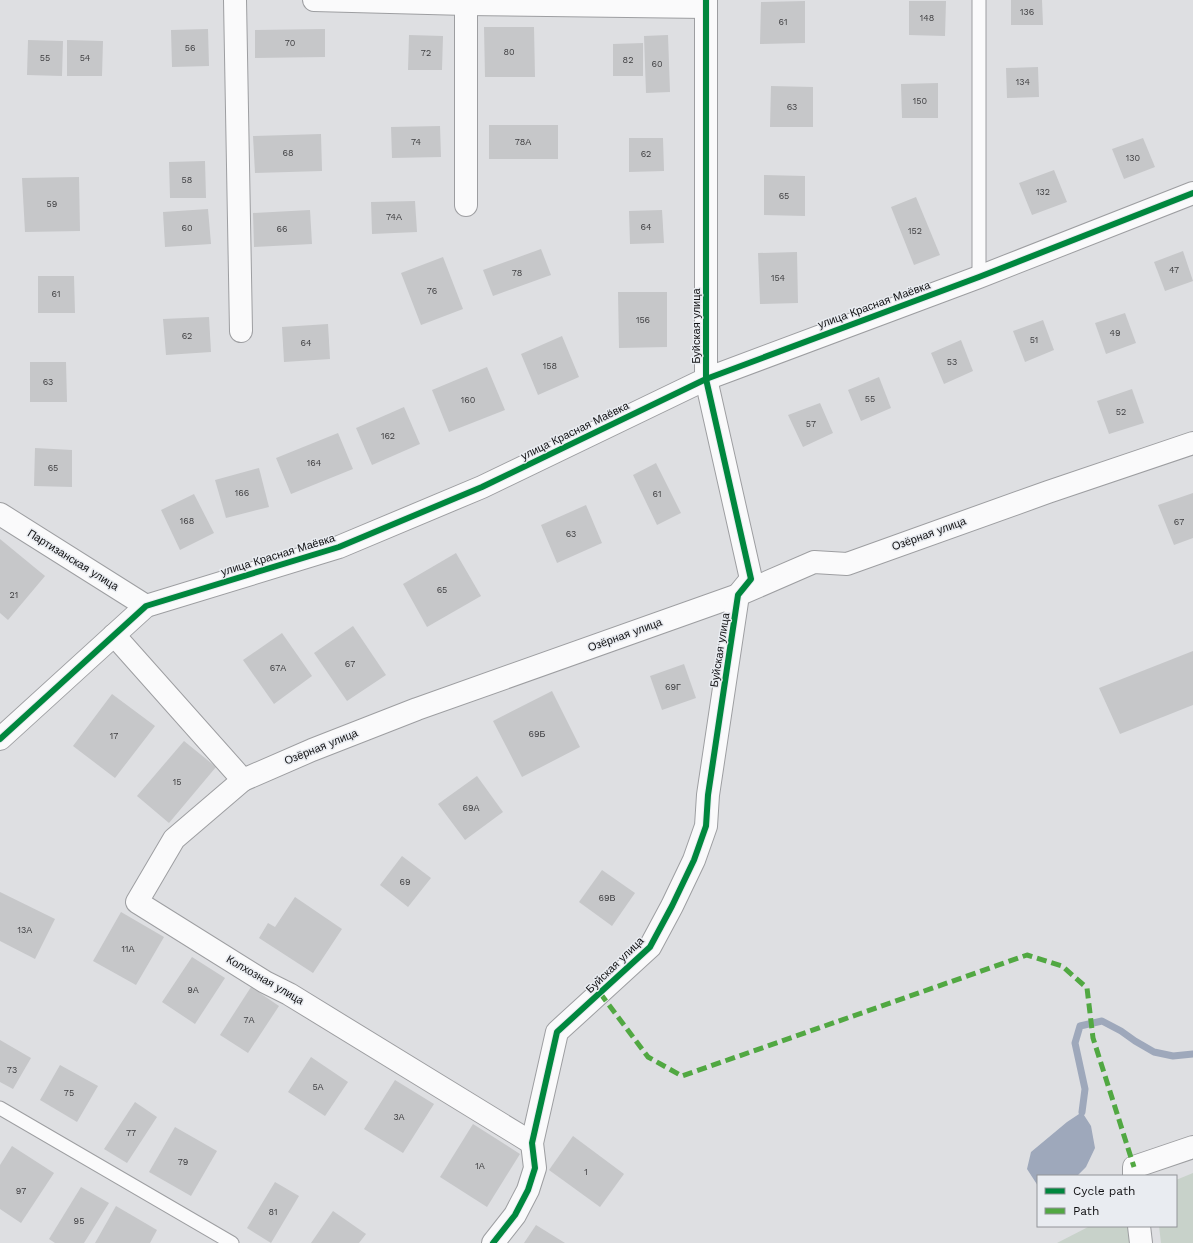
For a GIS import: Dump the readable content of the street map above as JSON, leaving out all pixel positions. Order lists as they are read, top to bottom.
{
  "streets": {
    "street": [
      "улица Красная Маёвка",
      "Буйская улица",
      "Озёрная улица",
      "Партизанская улица",
      "Колхозная улица"
    ]
  },
  "crossings": [
    ["улица Красная Маёвка", "Буйская улица"],
    ["улица Красная Маёвка", "Партизанская улица"],
    ["Буйская улица", "Озёрная улица"],
    ["Буйская улица", "Колхозная улица"],
    ["Озёрная улица", "Колхозная улица"]
  ],
  "house_numbers": [
    "136",
    "148",
    "61",
    "70",
    "56",
    "80",
    "72",
    "55",
    "54",
    "82",
    "60",
    "134",
    "150",
    "63",
    "74",
    "78А",
    "68",
    "62",
    "130",
    "58",
    "132",
    "65",
    "59",
    "74А",
    "64",
    "60",
    "66",
    "152",
    "47",
    "78",
    "154",
    "76",
    "61",
    "156",
    "49",
    "62",
    "51",
    "64",
    "53",
    "158",
    "63",
    "55",
    "160",
    "52",
    "57",
    "162",
    "164",
    "65",
    "166",
    "61",
    "168",
    "67",
    "63",
    "65",
    "21",
    "67",
    "67А",
    "69Г",
    "69Б",
    "17",
    "15",
    "69А",
    "69",
    "69В",
    "13А",
    "11А",
    "9А",
    "7А",
    "73",
    "5А",
    "75",
    "3А",
    "77",
    "79",
    "1А",
    "1",
    "97",
    "81",
    "95"
  ],
  "legend": ["Cycle path", "Path"]
}
